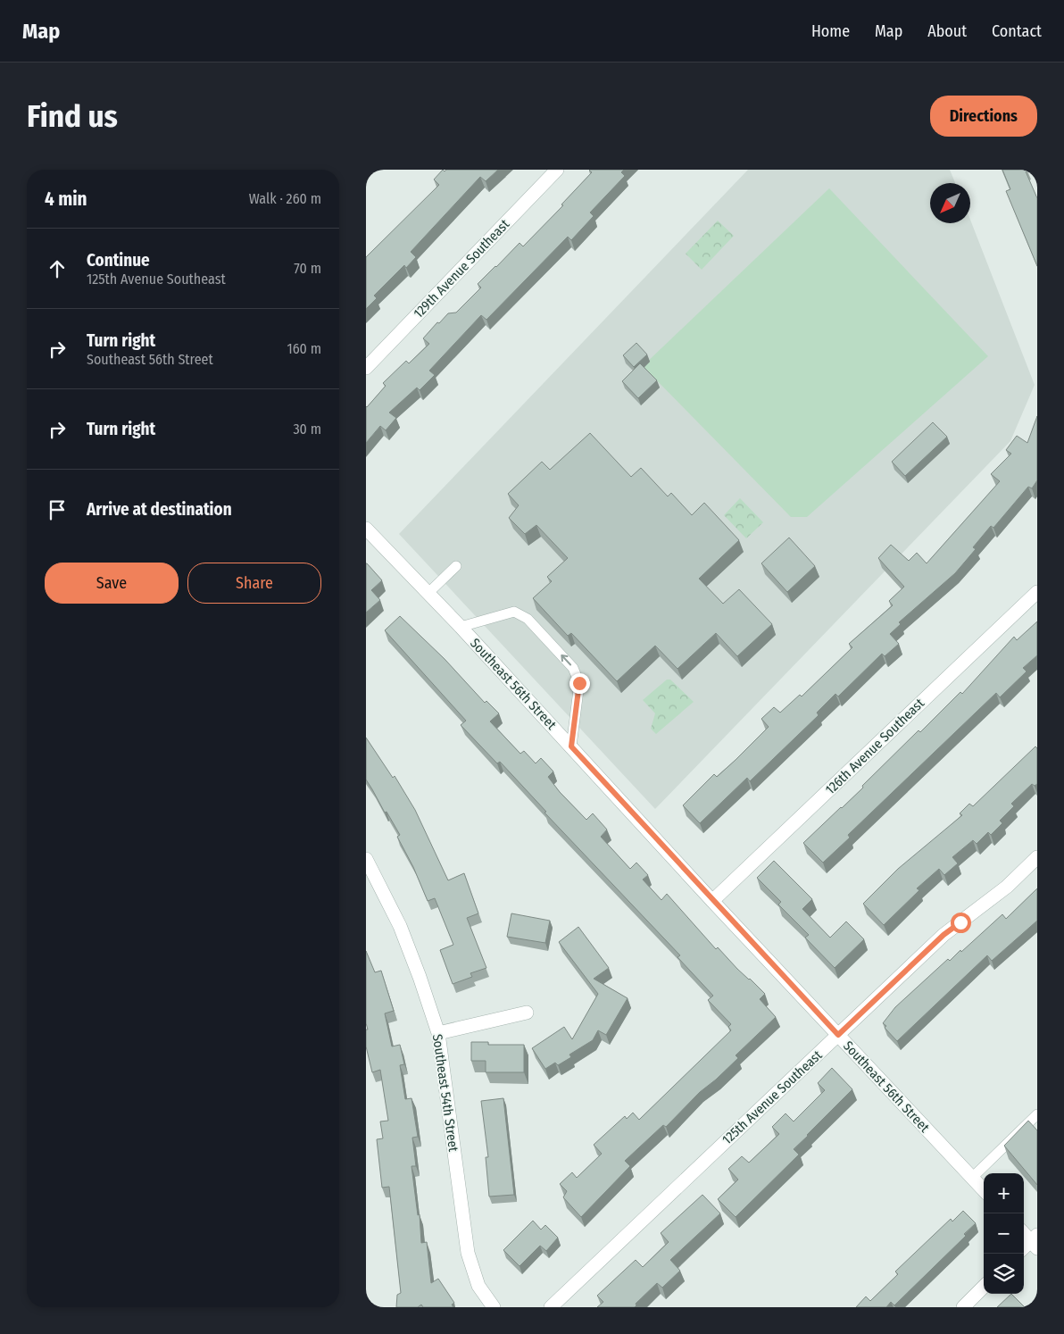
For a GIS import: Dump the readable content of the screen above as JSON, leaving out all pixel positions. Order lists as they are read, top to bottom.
{
  "streets": {
    "street": [
      "129th Avenue Southeast",
      "Southeast 56th Street",
      "126th Avenue Southeast",
      "Southeast 54th Street",
      "125th Avenue Southeast"
    ]
  },
  "crossings": [
    ["Southeast 56th Street", "126th Avenue Southeast"],
    ["Southeast 56th Street", "125th Avenue Southeast"]
  ],
  "north": "bottom left",
  "page": {
    "header": "Map",
    "nav": [
      "Home",
      "Map",
      "About",
      "Contact"
    ],
    "buttons": [
      "Directions",
      ["Save", "Share"]
    ],
    "title": "Find us",
    "heading": ["4 min", "Walk · 260 m"],
    "list": [
      ["Continue", "125th Avenue Southeast", "70 m"],
      ["Turn right", "Southeast 56th Street", "160 m"],
      ["Turn right", "30 m"],
      "Arrive at destination"
    ],
    "map_buttons": ["+", "−"]
  }
}
